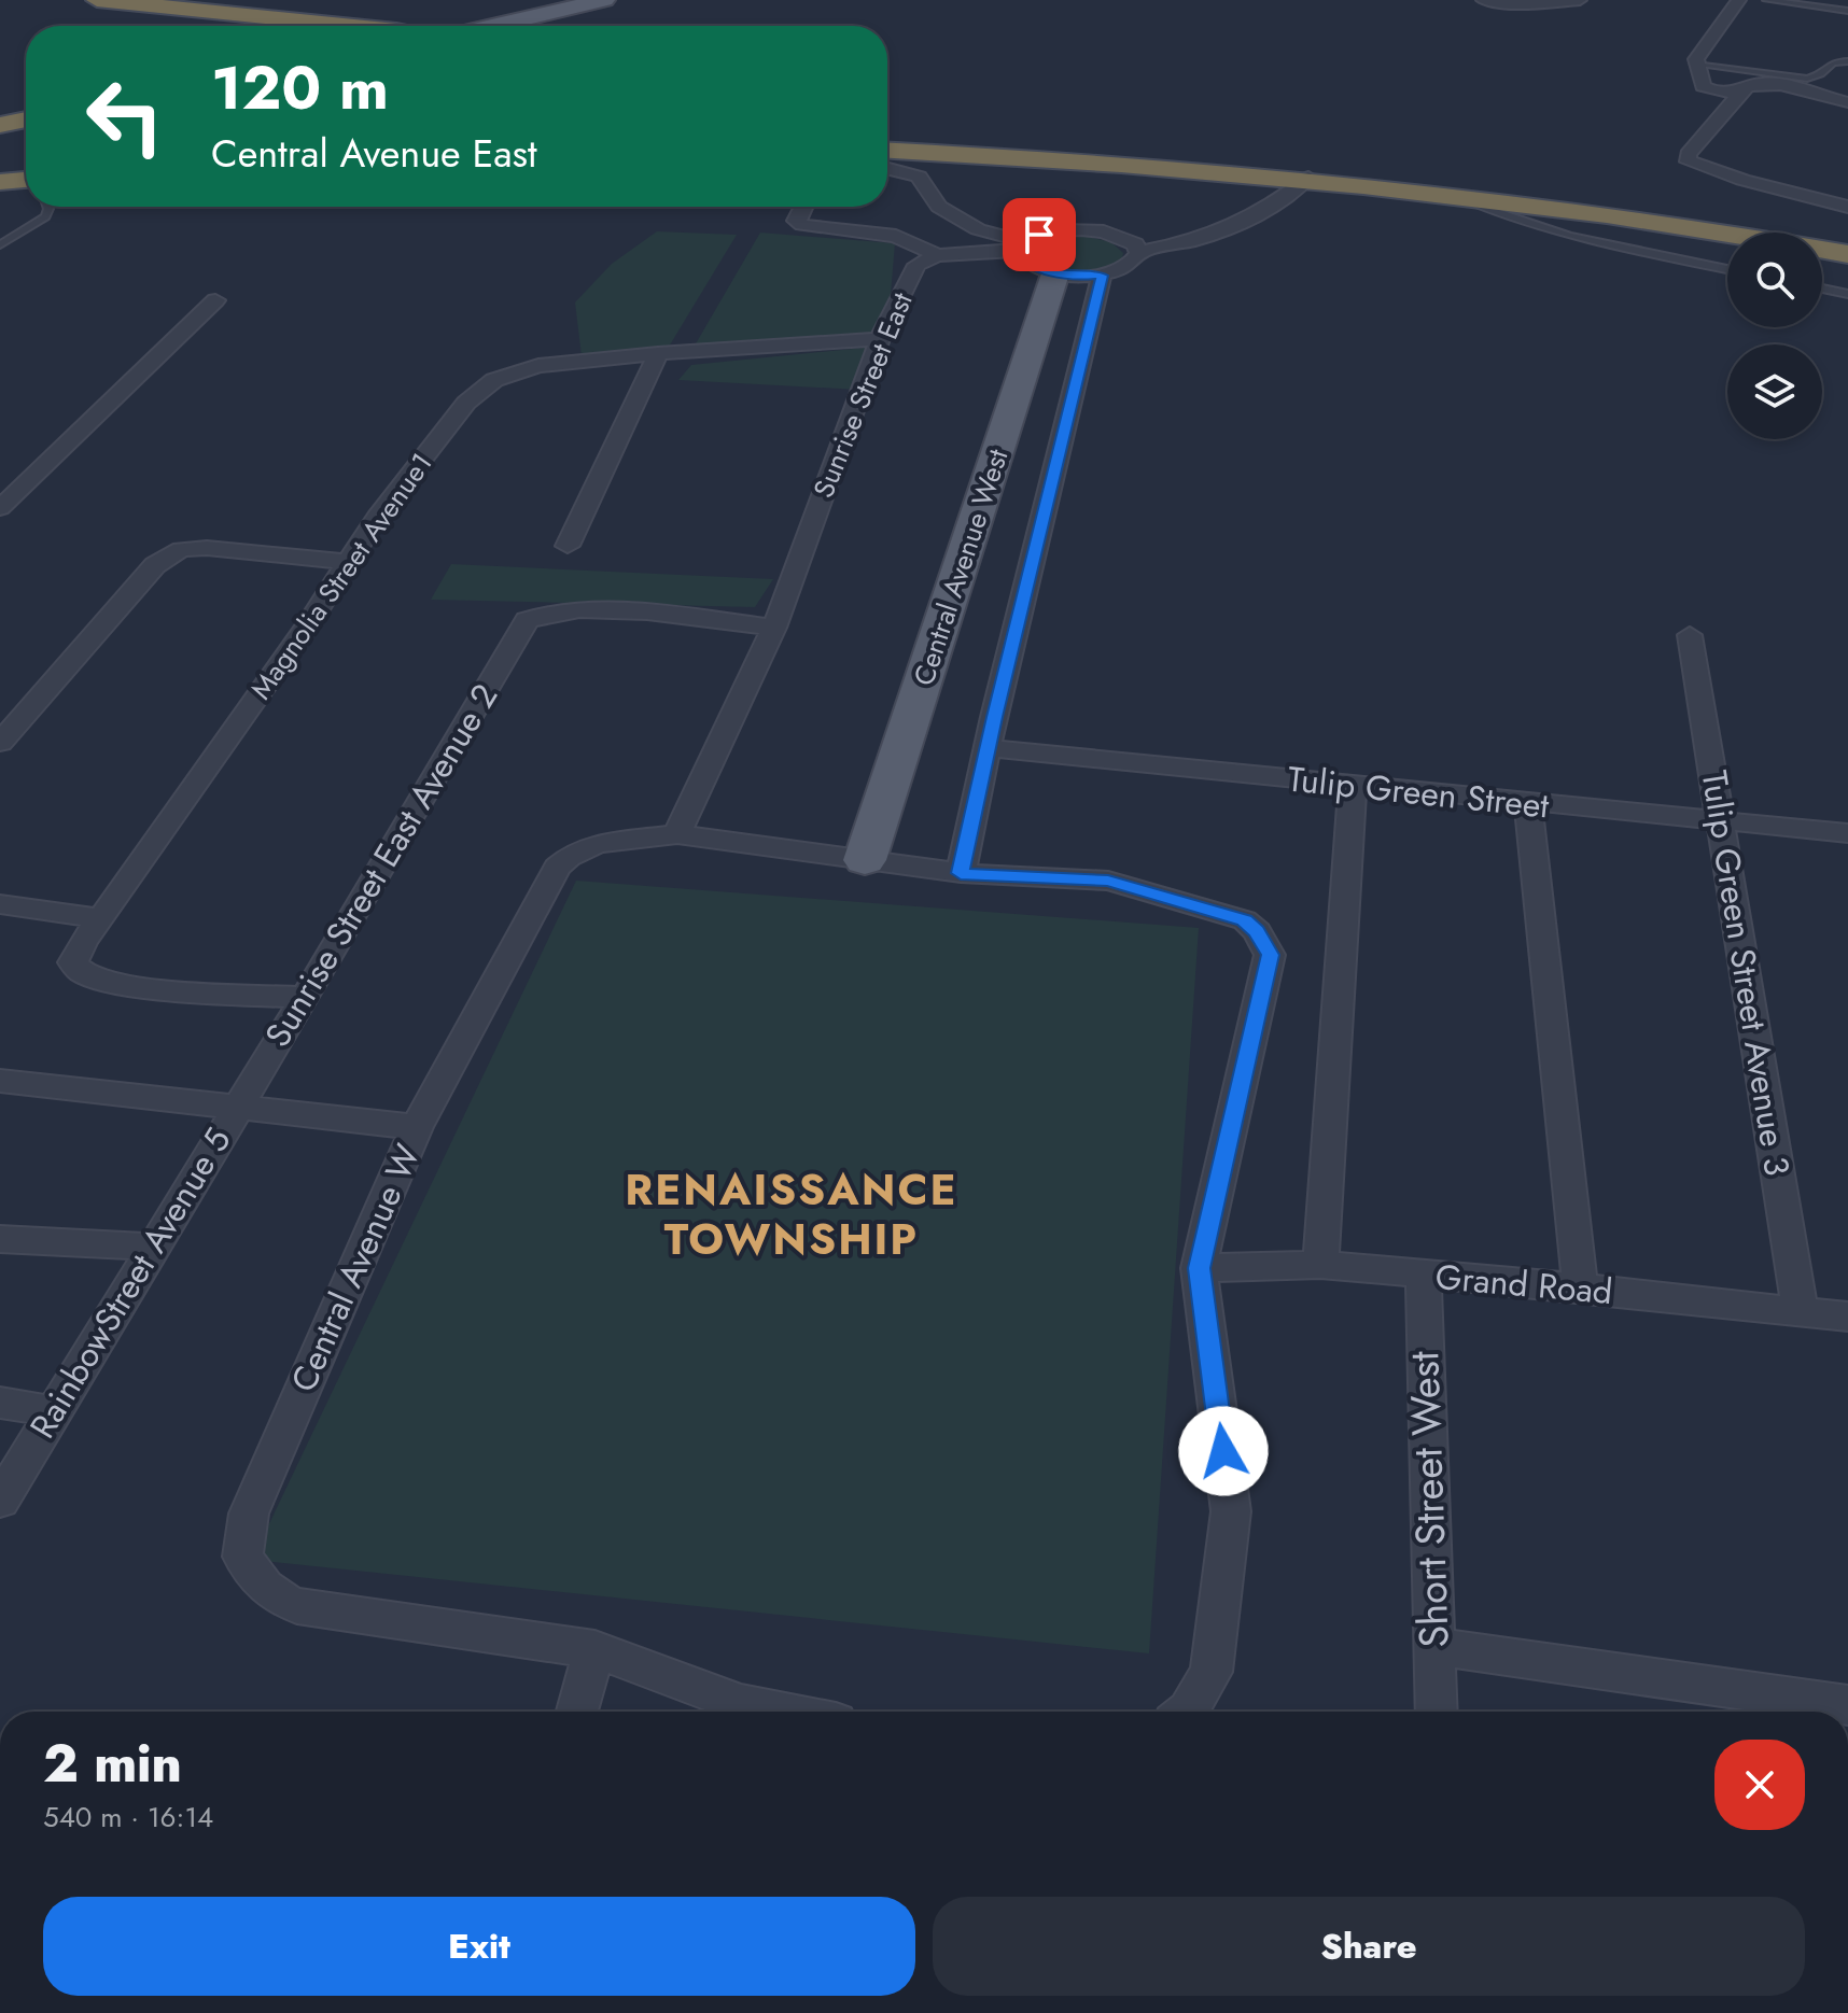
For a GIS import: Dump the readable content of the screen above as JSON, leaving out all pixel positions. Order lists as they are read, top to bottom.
{
  "streets": {
    "main road": ["Central Avenue West"],
    "street": [
      "Sunrise Street East",
      "Magnolia Street Avenue1",
      "Tulip Green Street",
      "Sunrise Street East Avenue 2",
      "Tulip Green Street Avenue 3",
      "Central Avenue W",
      "RainbowStreet Avenue 5",
      "Grand Road",
      "Short Street West"
    ]
  },
  "crossings": [
    ["Sunrise Street East", "Magnolia Street Avenue1"],
    ["Sunrise Street East", "Sunrise Street East Avenue 2"],
    ["Sunrise Street East", "Central Avenue W"],
    ["Central Avenue West", "Central Avenue W"],
    ["Magnolia Street Avenue1", "Sunrise Street East Avenue 2"],
    ["Tulip Green Street", "Tulip Green Street Avenue 3"],
    ["Sunrise Street East Avenue 2", "RainbowStreet Avenue 5"],
    ["Tulip Green Street Avenue 3", "Grand Road"],
    ["Central Avenue W", "Grand Road"],
    ["Grand Road", "Short Street West"]
  ],
  "districts": ["RENAISSANCE TOWNSHIP"],
  "page": {
    "turn": ["120 m", "Central Avenue East"],
    "heading": ["2 min", "540 m · 16:14"],
    "buttons": ["Exit", "Share"]
  }
}
